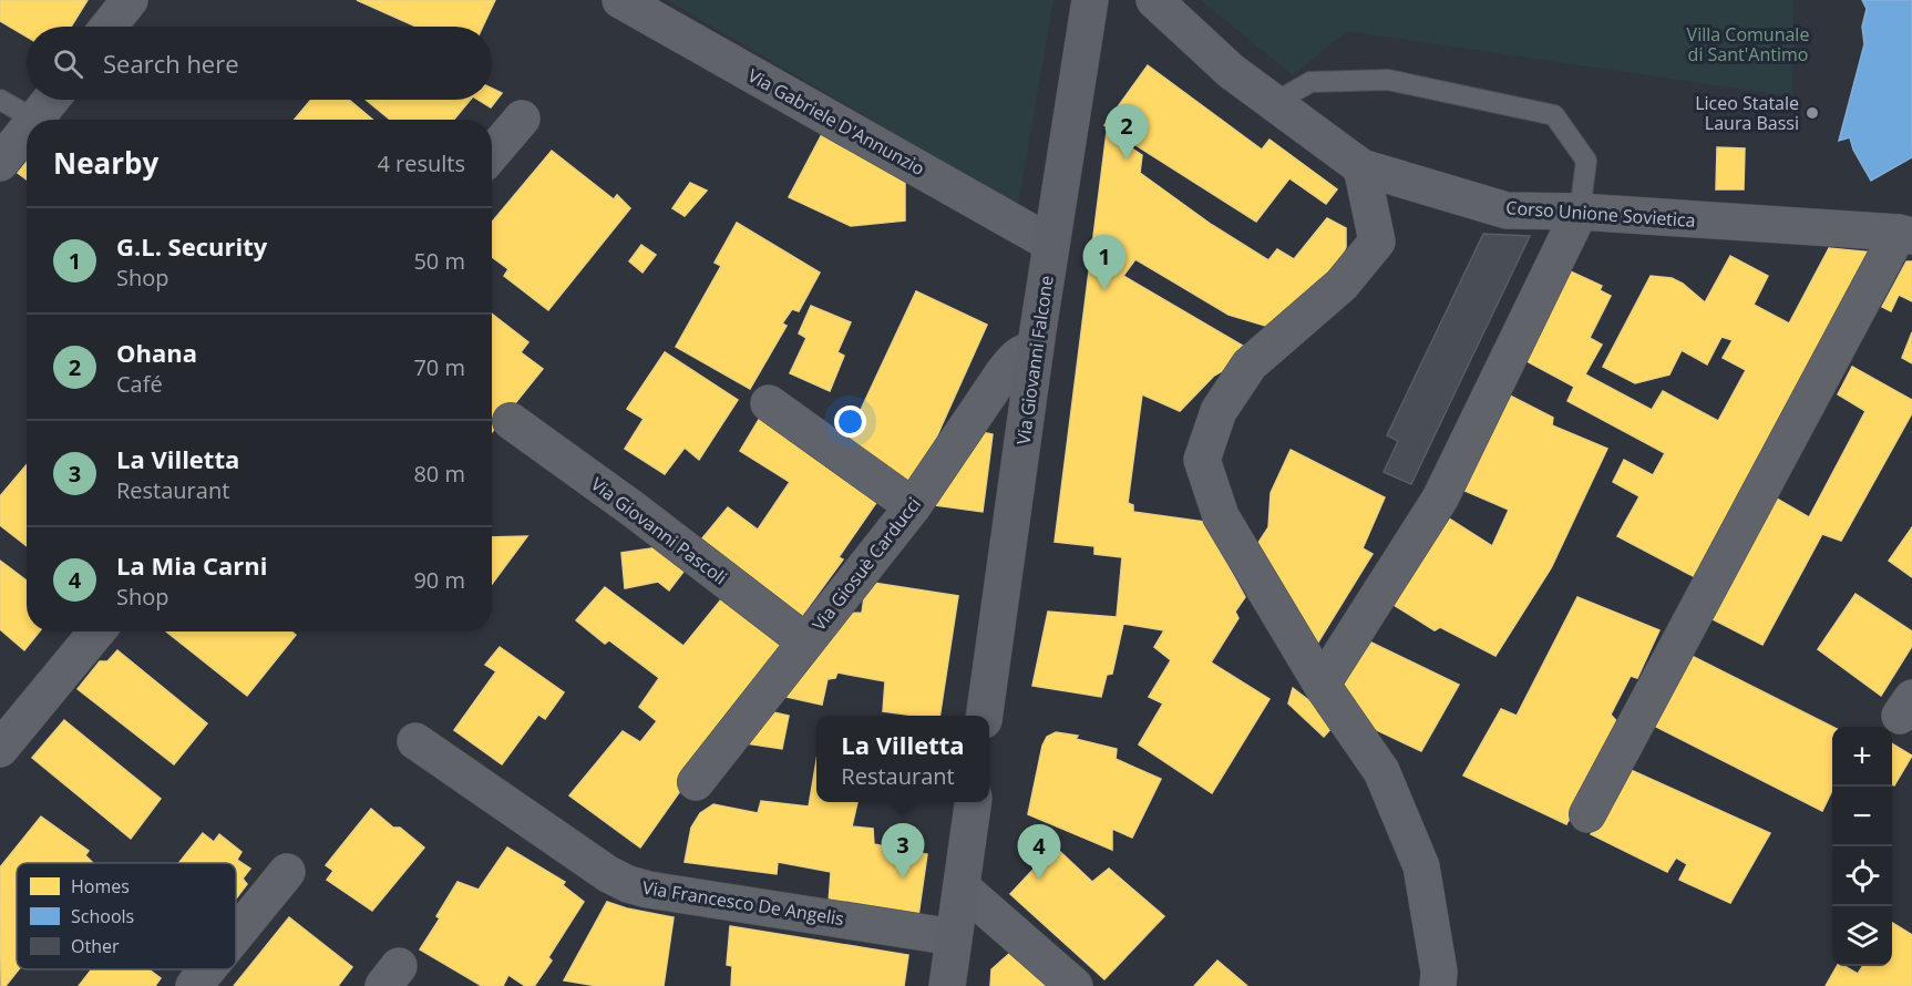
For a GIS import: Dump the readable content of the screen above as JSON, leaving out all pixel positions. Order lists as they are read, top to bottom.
{
  "streets": {
    "main road": ["Via Giovanni Falcone"],
    "street": [
      "Via Gabriele D'Annunzio",
      "Corso Unione Sovietica",
      "Via Giovanni Pascoli",
      "Via Giosuè Carducci",
      "Via Francesco De Angelis"
    ]
  },
  "crossings": [
    ["Via Gabriele D'Annunzio", "Via Giovanni Falcone"],
    ["Via Giovanni Falcone", "Via Giosuè Carducci"],
    ["Via Giovanni Pascoli", "Via Giosuè Carducci"]
  ],
  "parks": ["Villa Comunale di Sant'Antimo"],
  "places": ["Liceo Statale Laura Bassi"],
  "legend": ["Homes", "Schools", "Other"],
  "page": {
    "search": "Search here",
    "pins": [
      "2",
      "1",
      "3",
      "4"
    ],
    "heading": ["Nearby", "4 results"],
    "list": [
      {
        "mark": "1",
        "name": "G.L. Security",
        "note": "Shop",
        "value": "50 m"
      },
      {
        "mark": "2",
        "name": "Ohana",
        "note": "Café",
        "value": "70 m"
      },
      {
        "mark": "3",
        "name": "La Villetta",
        "note": "Restaurant",
        "value": "80 m"
      },
      {
        "mark": "4",
        "name": "La Mia Carni",
        "note": "Shop",
        "value": "90 m"
      }
    ],
    "popup": ["La Villetta", "Restaurant"],
    "map_buttons": ["+", "−"]
  }
}
